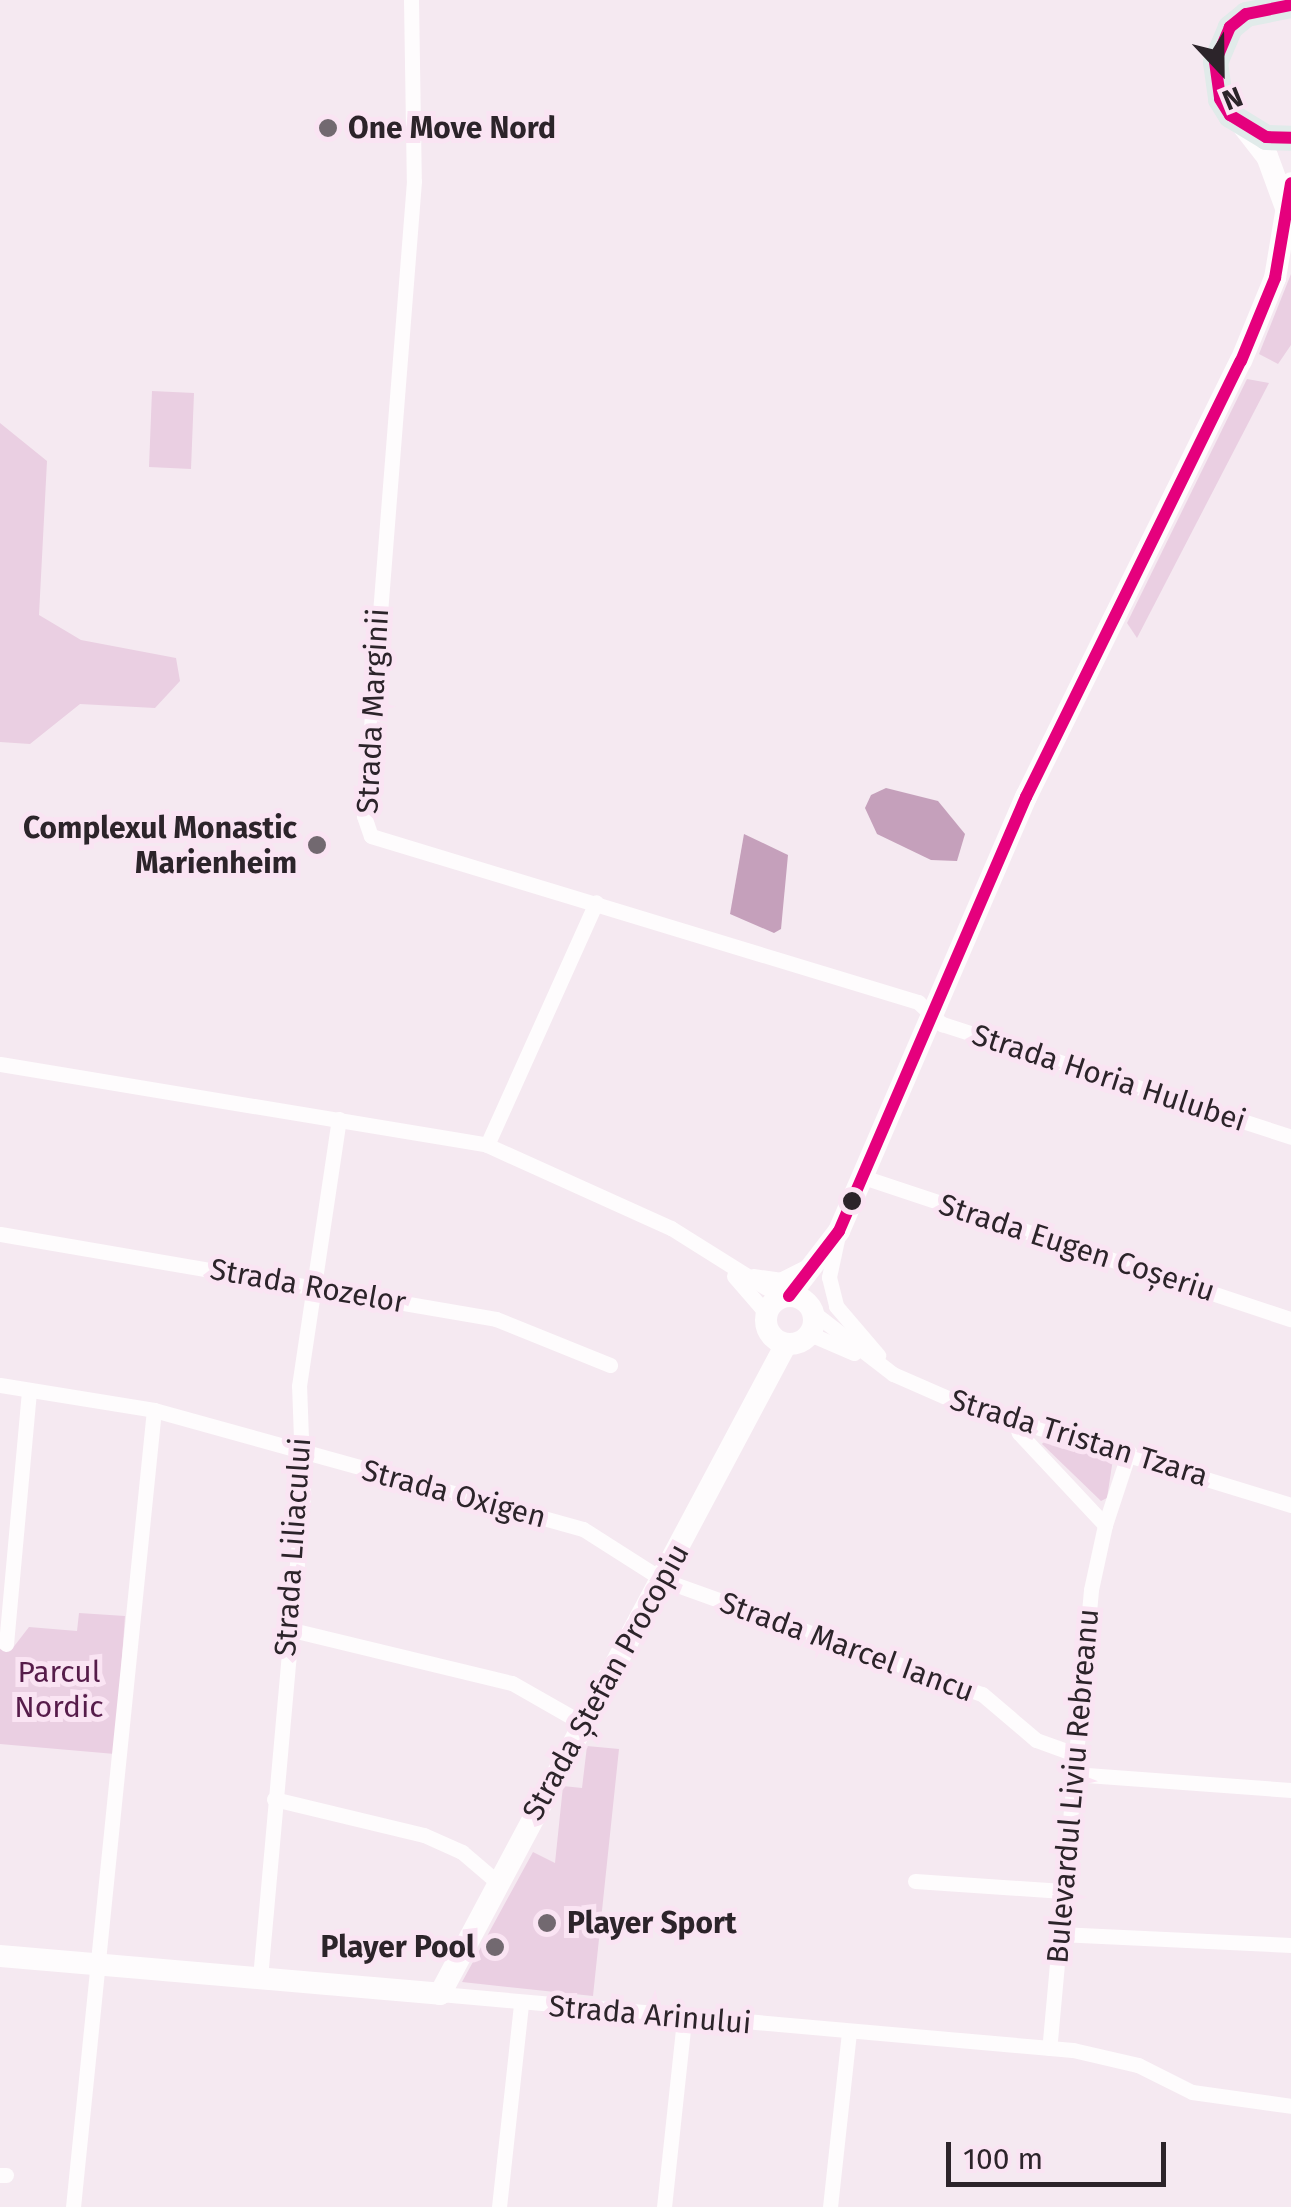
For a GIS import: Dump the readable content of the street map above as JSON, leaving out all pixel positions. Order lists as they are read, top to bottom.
{
  "streets": {
    "street": [
      "Strada Marginii",
      "Strada Horia Hulubei",
      "Strada Eugen Coșeriu",
      "Strada Rozelor",
      "Strada Tristan Tzara",
      "Strada Oxigen",
      "Strada Liliacului",
      "Strada Marcel Iancu",
      "Strada Ștefan Procopiu",
      "Bulevardul Liviu Rebreanu",
      "Strada Arinului"
    ]
  },
  "crossings": [
    ["Strada Marginii", "Strada Horia Hulubei"],
    ["Strada Rozelor", "Strada Liliacului"],
    ["Strada Tristan Tzara", "Strada Liliacului"],
    ["Strada Tristan Tzara", "Strada Ștefan Procopiu"],
    ["Strada Tristan Tzara", "Bulevardul Liviu Rebreanu"],
    ["Strada Oxigen", "Strada Liliacului"],
    ["Strada Oxigen", "Strada Marcel Iancu"],
    ["Strada Oxigen", "Strada Ștefan Procopiu"],
    ["Strada Liliacului", "Strada Arinului"],
    ["Strada Marcel Iancu", "Strada Ștefan Procopiu"],
    ["Strada Marcel Iancu", "Bulevardul Liviu Rebreanu"],
    ["Strada Ștefan Procopiu", "Strada Arinului"],
    ["Bulevardul Liviu Rebreanu", "Strada Arinului"]
  ],
  "parks": ["Parcul Nordic"],
  "places": [
    "One Move Nord",
    "Complexul Monastic Marienheim",
    "Player Sport",
    "Player Pool"
  ],
  "scale_bar": "100 m",
  "north": "bottom"
}
